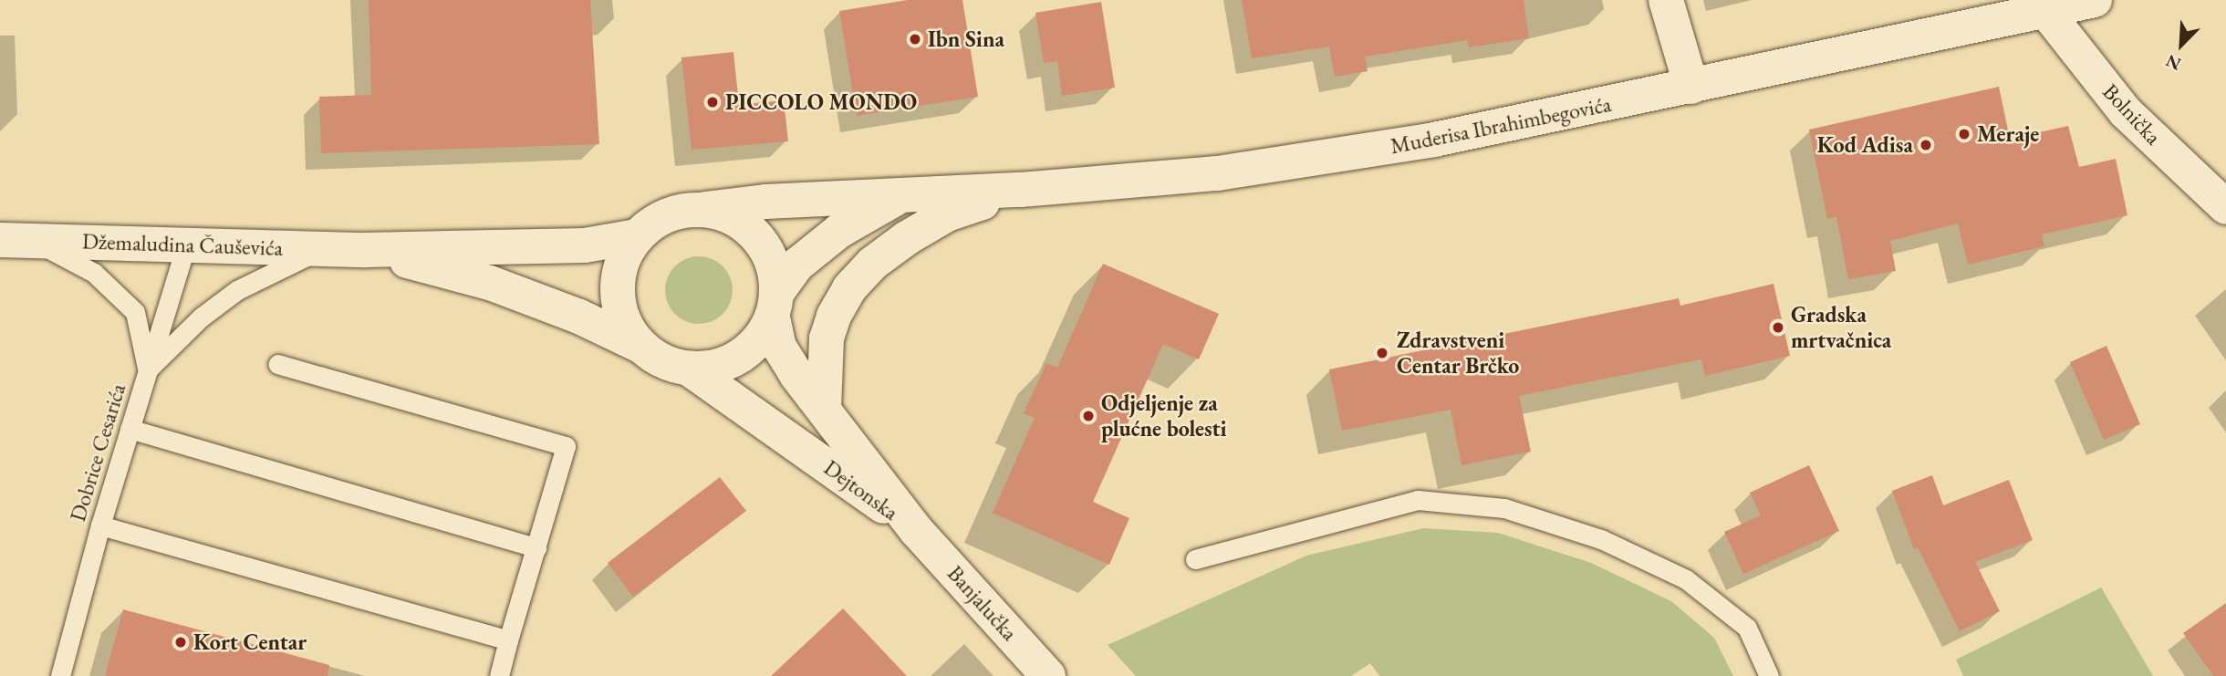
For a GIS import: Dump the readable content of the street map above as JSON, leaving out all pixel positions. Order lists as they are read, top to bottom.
{
  "streets": {
    "main road": [
      "Bolnička",
      "Muderisa Ibrahimbegovića",
      "Džemaludina Čauševića",
      "Dejtonska",
      "Banjalučka"
    ],
    "lane": ["Dobrice Cesarića"]
  },
  "crossings": [
    ["Bolnička", "Muderisa Ibrahimbegovića"],
    ["Muderisa Ibrahimbegovića", "Džemaludina Čauševića"],
    ["Muderisa Ibrahimbegovića", "Dejtonska"],
    ["Džemaludina Čauševića", "Dobrice Cesarića"],
    ["Džemaludina Čauševića", "Dejtonska"],
    ["Dejtonska", "Banjalučka"]
  ],
  "places": [
    "Ibn Sina",
    "PICCOLO MONDO",
    "Meraje",
    "Kod Adisa",
    "Gradska mrtvačnica",
    "Zdravstveni Centar Brčko",
    "Odjeljenje za plućne bolesti",
    "Kort Centar"
  ],
  "north": "bottom left"
}
